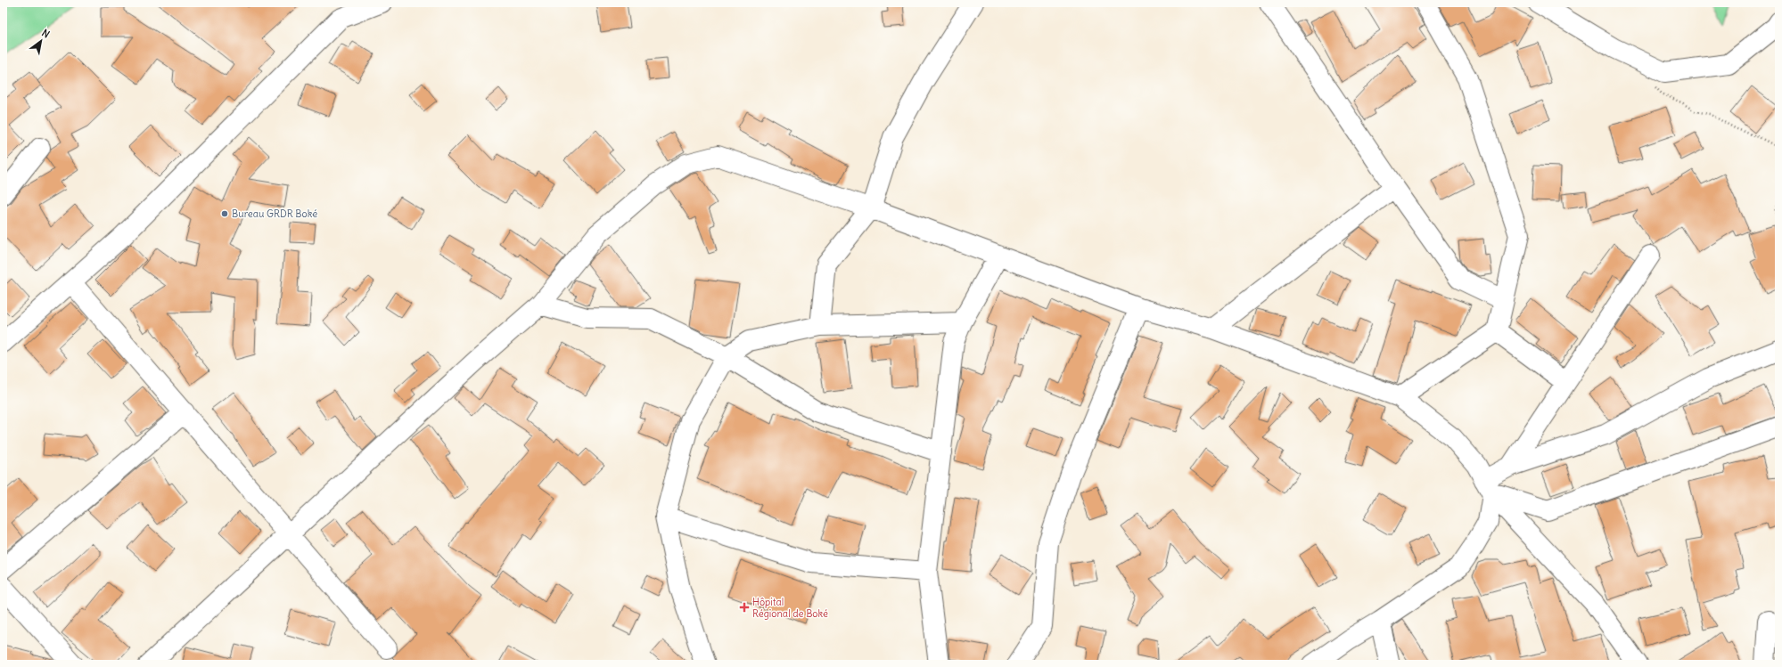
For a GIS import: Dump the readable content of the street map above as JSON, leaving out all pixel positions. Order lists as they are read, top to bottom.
{
  "places": {
    "other": ["Bureau GRDR Boké"],
    "health": ["Hôpital Régional de Boké"]
  },
  "north": "top right"
}
